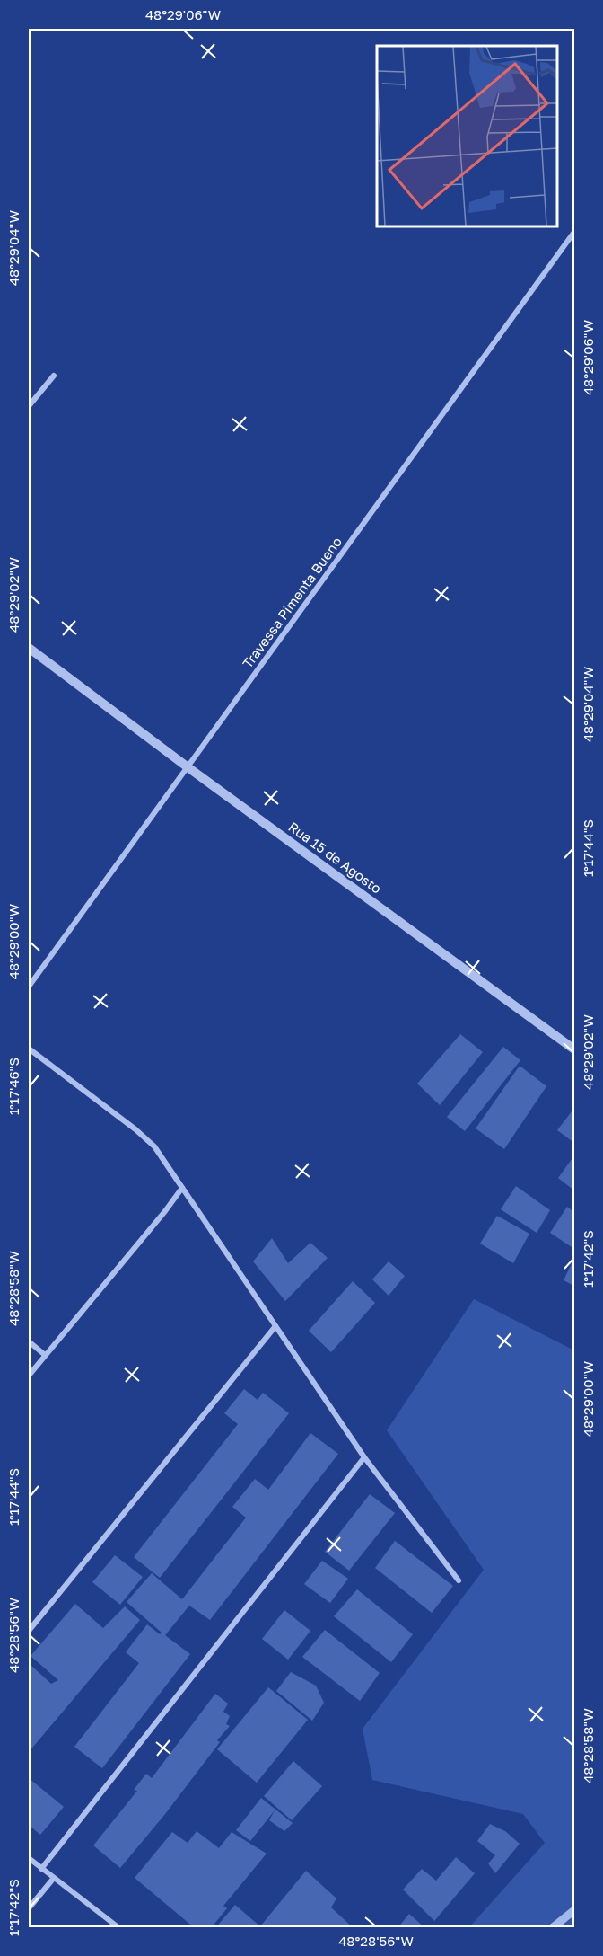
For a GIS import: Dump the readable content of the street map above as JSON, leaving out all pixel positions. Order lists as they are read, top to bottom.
{
  "streets": {
    "street": ["Travessa Pimenta Bueno", "Rua 15 de Agosto"]
  },
  "crossings": [
    ["Travessa Pimenta Bueno", "Rua 15 de Agosto"]
  ],
  "coordinates": [
    "48°29'06\"W",
    "48°29'04\"W",
    "48°29'02\"W",
    "1°17'44\"S",
    "48°29'00\"W",
    "1°17'46\"S",
    "1°17'42\"S",
    "48°28'58\"W",
    "48°28'56\"W"
  ]
}
